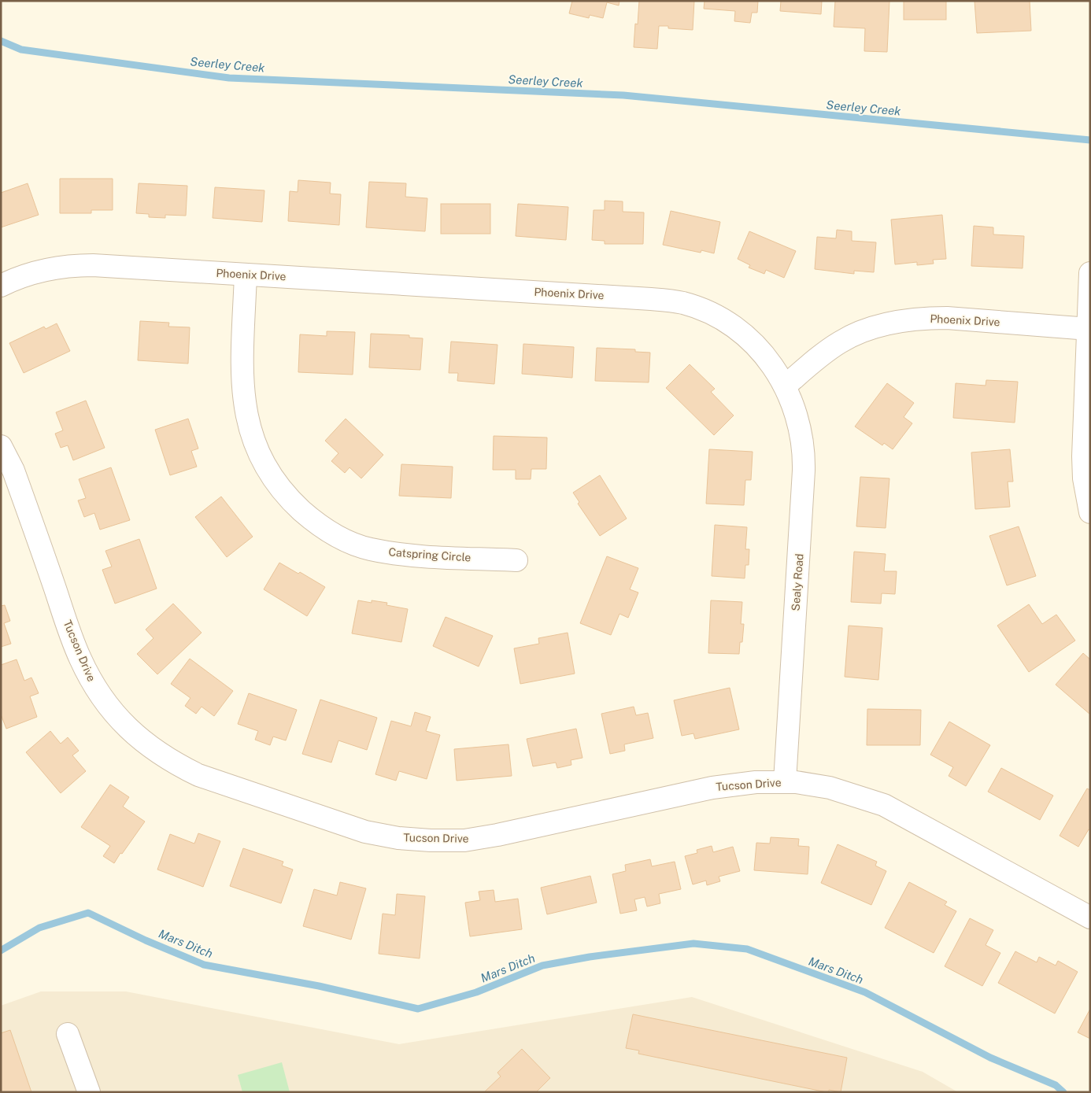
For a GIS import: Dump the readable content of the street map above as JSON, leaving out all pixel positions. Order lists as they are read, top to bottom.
{
  "streets": {
    "street": [
      "Phoenix Drive",
      "Catspring Circle",
      "Sealy Road",
      "Tucson Drive"
    ]
  },
  "crossings": [
    ["Phoenix Drive", "Catspring Circle"],
    ["Phoenix Drive", "Sealy Road"],
    ["Sealy Road", "Tucson Drive"]
  ],
  "water": ["Seerley Creek", "Mars Ditch"]
}
